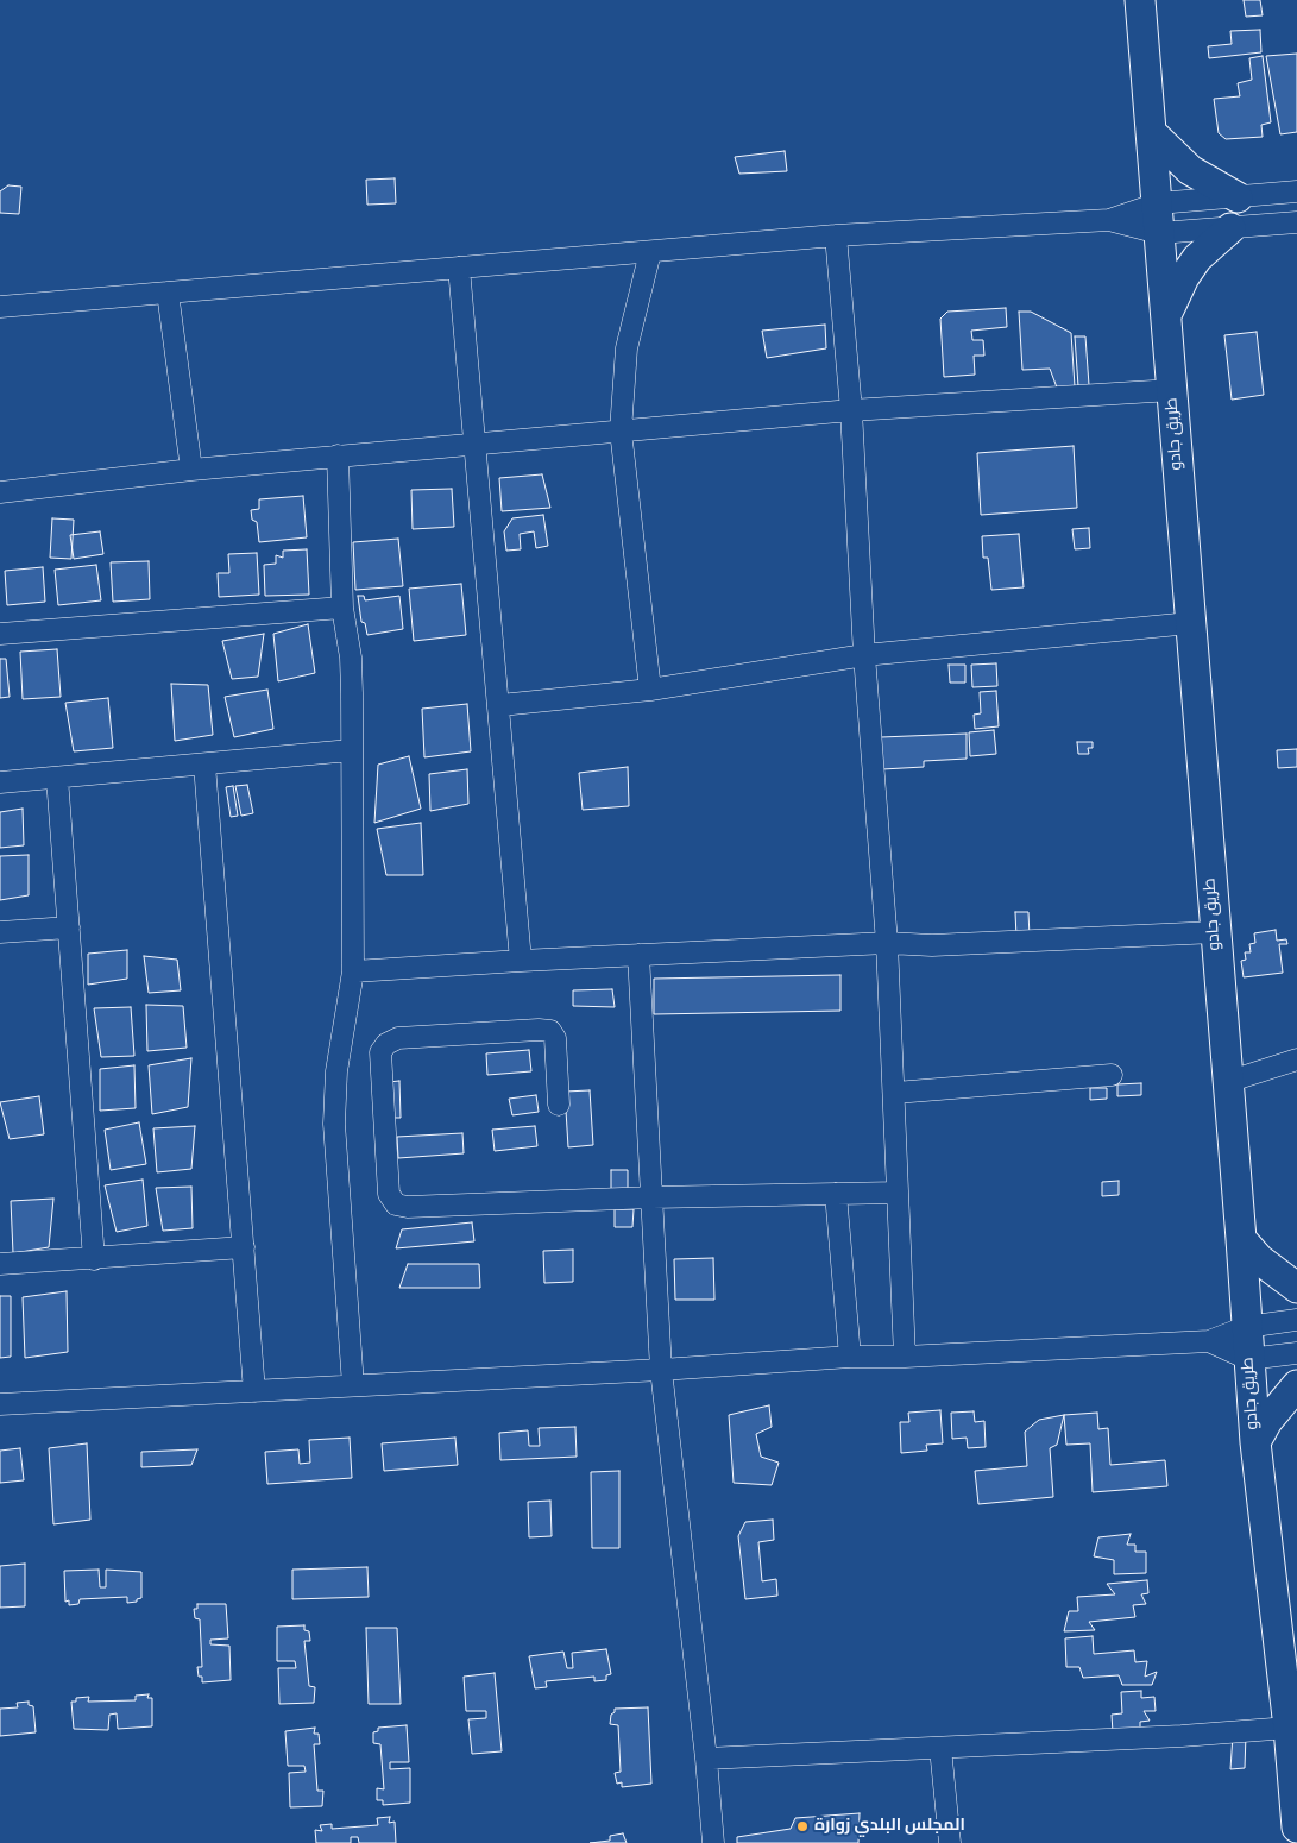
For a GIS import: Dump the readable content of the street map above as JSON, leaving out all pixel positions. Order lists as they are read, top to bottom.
{
  "streets": {
    "highway": ["طريق جادو"]
  },
  "places": ["المجلس البلدي زوارة"]
}
